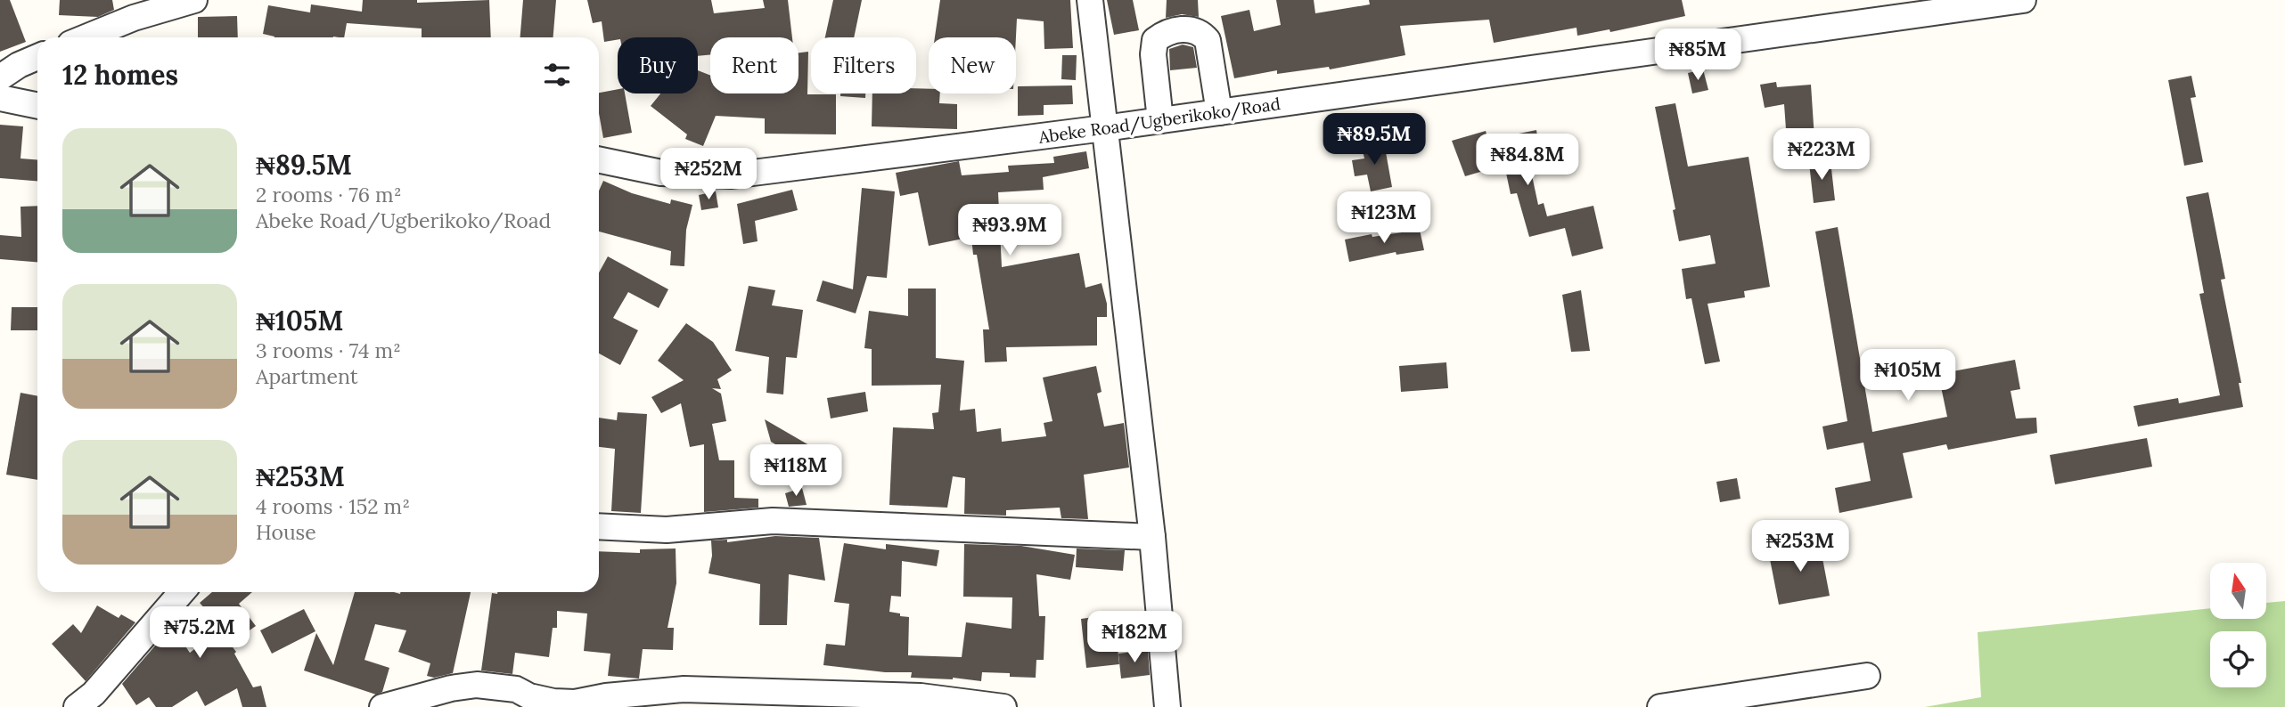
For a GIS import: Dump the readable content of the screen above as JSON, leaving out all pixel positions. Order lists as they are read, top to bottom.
{
  "streets": {
    "street": ["Abeke Road/Ugberikoko/Road"]
  },
  "north": "top",
  "page": {
    "price": [
      "₦85M",
      "₦89.5M",
      "₦223M",
      "₦84.8M",
      "₦252M",
      "₦123M",
      "₦93.9M",
      "₦105M",
      "₦118M",
      "₦253M",
      "₦75.2M",
      "₦182M"
    ],
    "chip": [
      "Buy",
      "Rent",
      "Filters",
      "New"
    ],
    "heading": "12 homes",
    "list": [
      {
        "name": "₦89.5M",
        "note": "2 rooms · 76 m² · Abeke Road/Ugberikoko/Road"
      },
      {
        "name": "₦105M",
        "note": "3 rooms · 74 m² · Apartment"
      },
      {
        "name": "₦253M",
        "note": "4 rooms · 152 m² · House"
      }
    ]
  }
}
